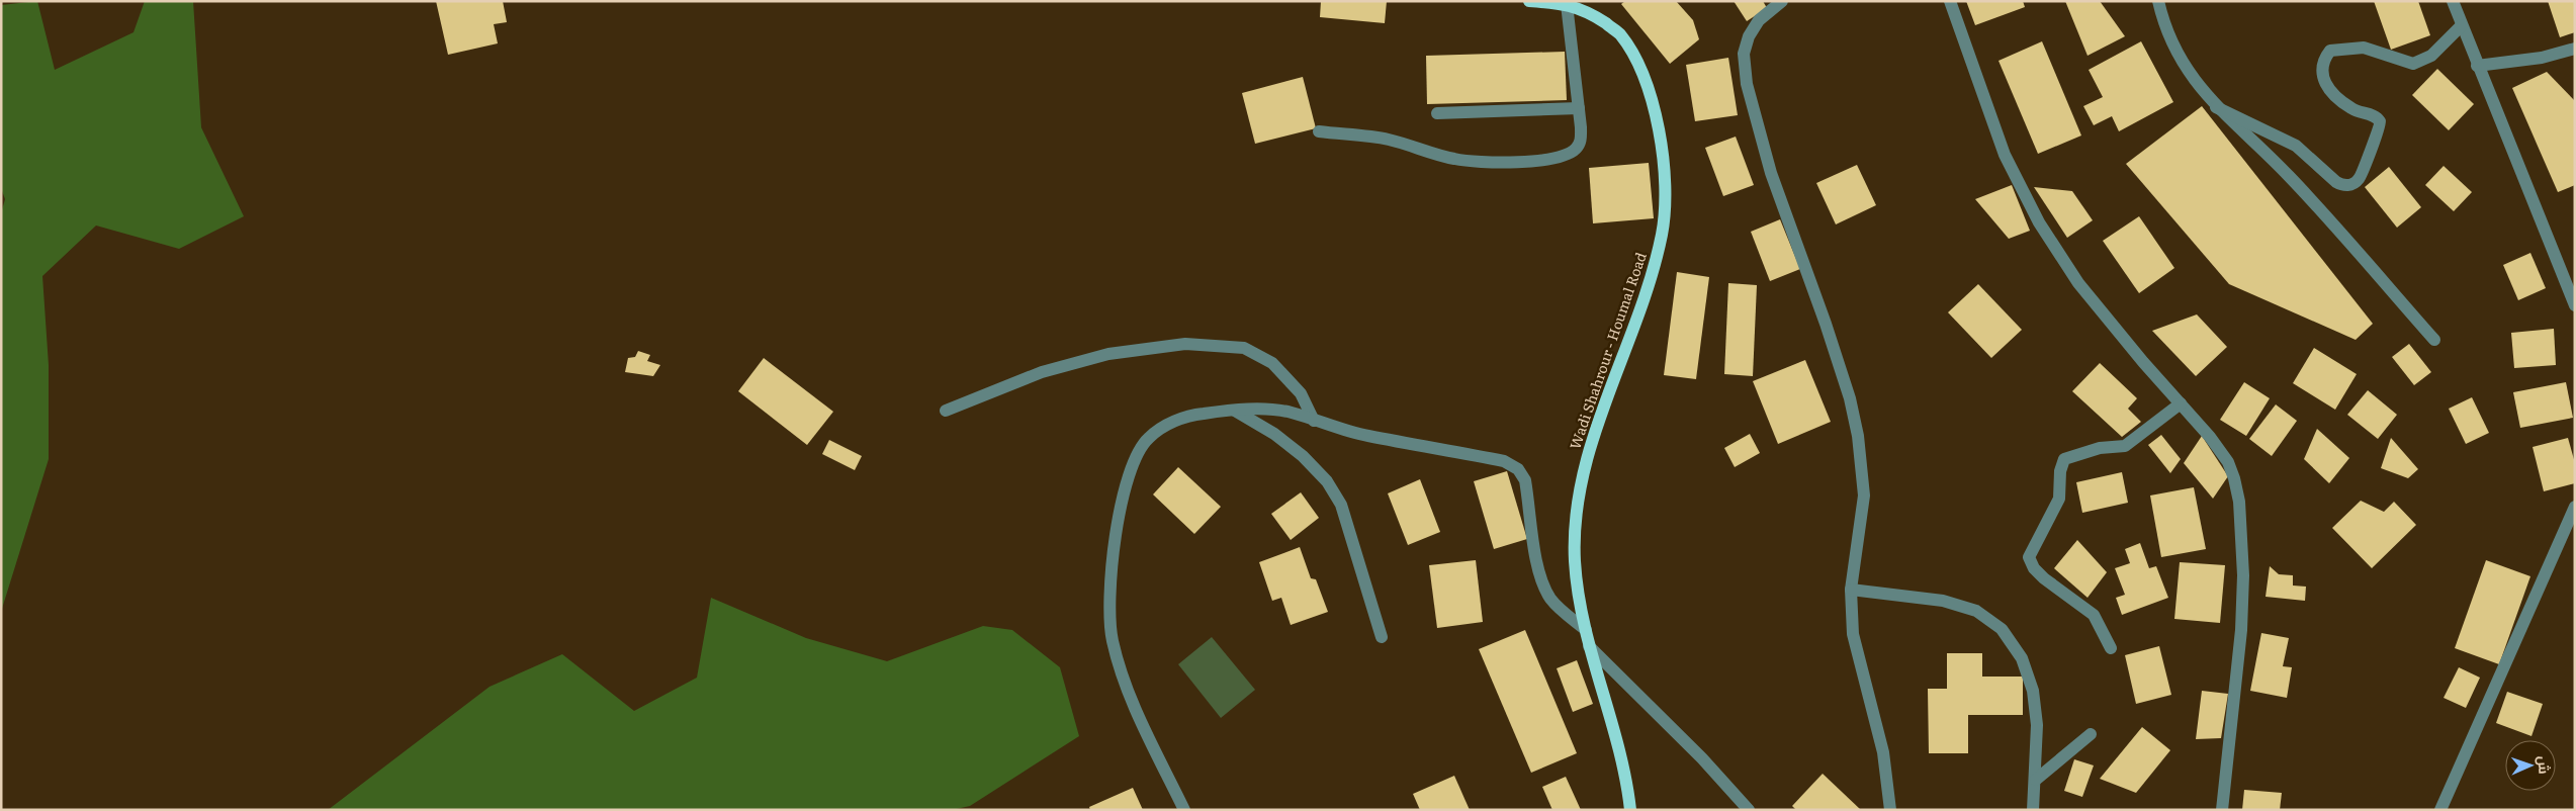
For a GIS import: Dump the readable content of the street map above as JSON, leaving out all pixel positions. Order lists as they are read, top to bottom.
{
  "streets": {
    "main road": ["Wadi Shahrour - Houmal Road"]
  },
  "north": "right"
}
